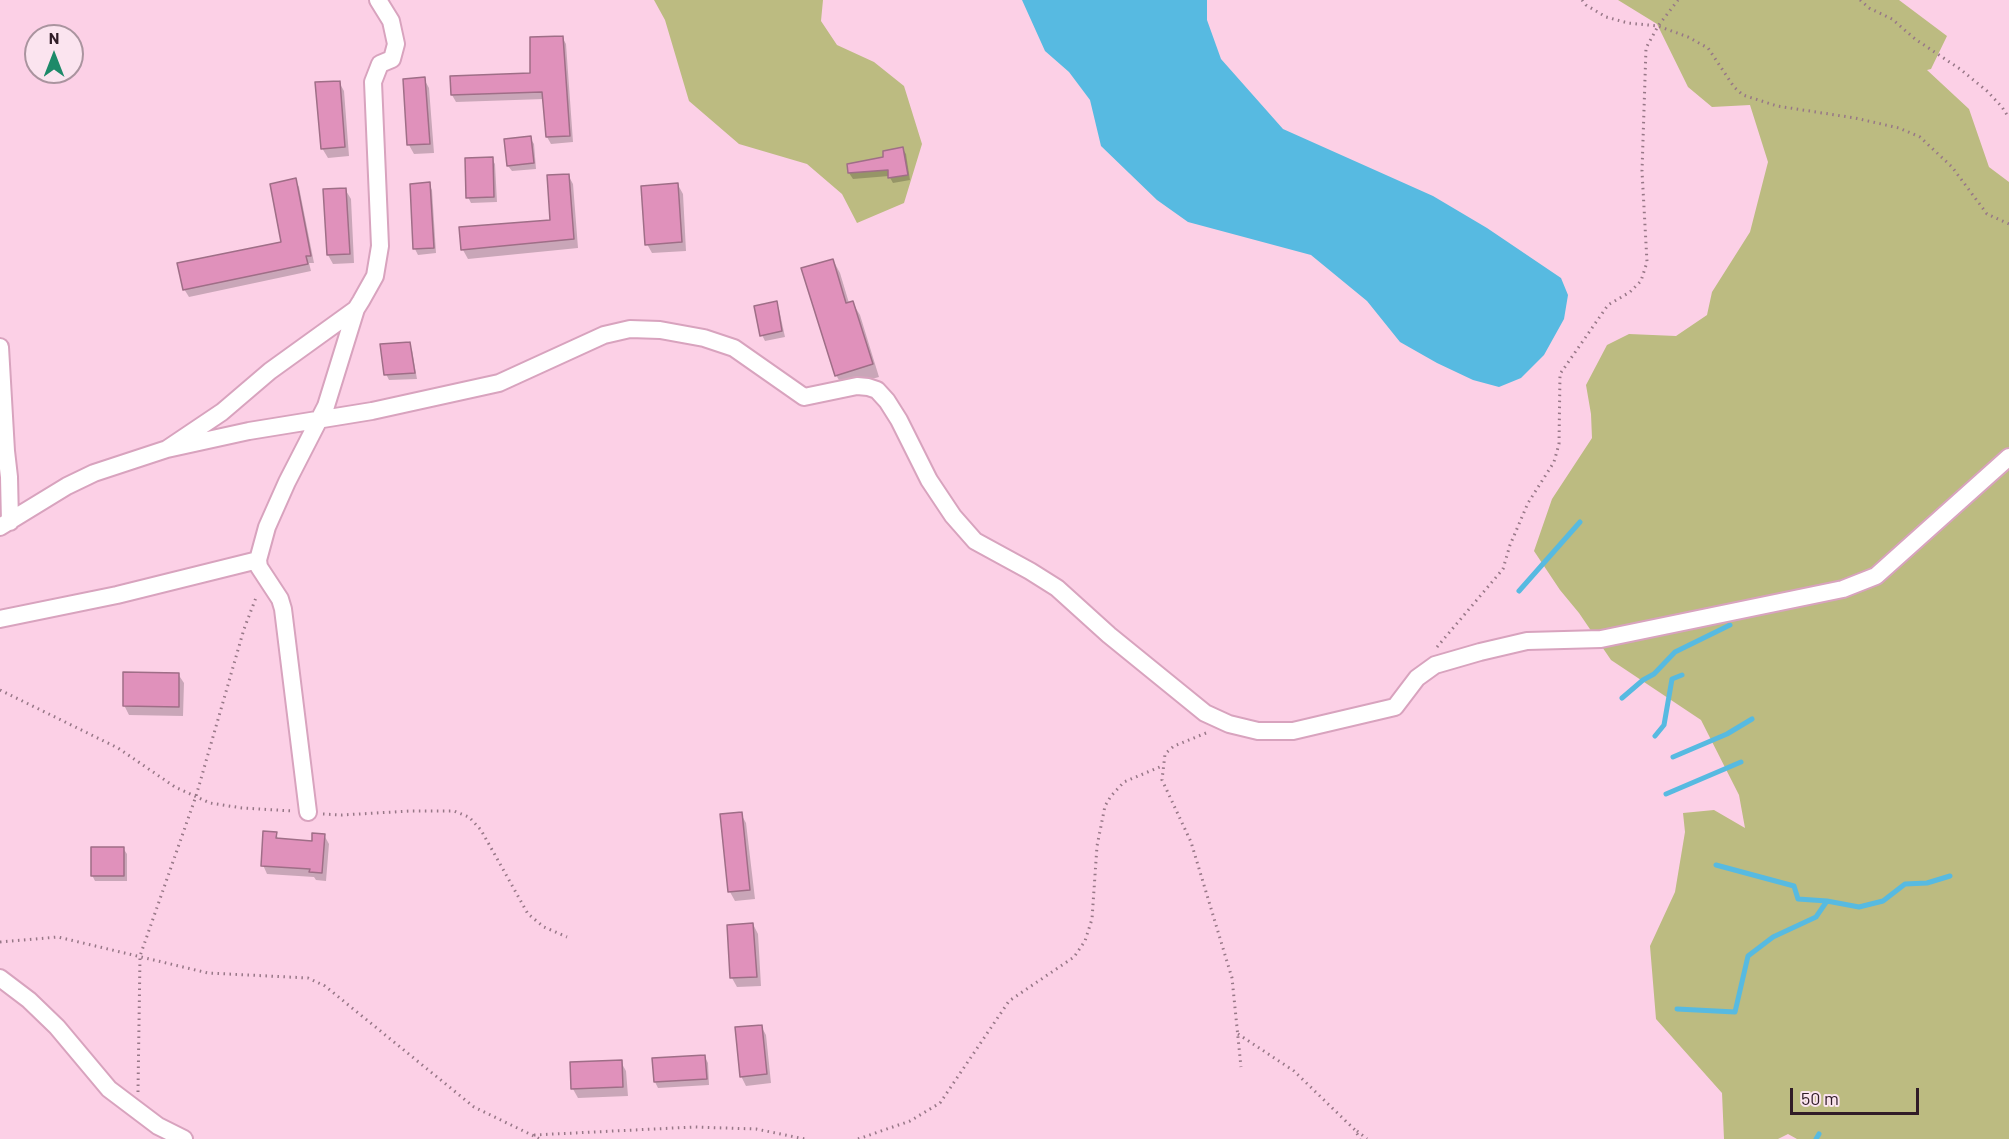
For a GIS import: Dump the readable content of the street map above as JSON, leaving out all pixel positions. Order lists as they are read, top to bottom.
{
  "scale_bar": "50 m",
  "north": "top"
}
